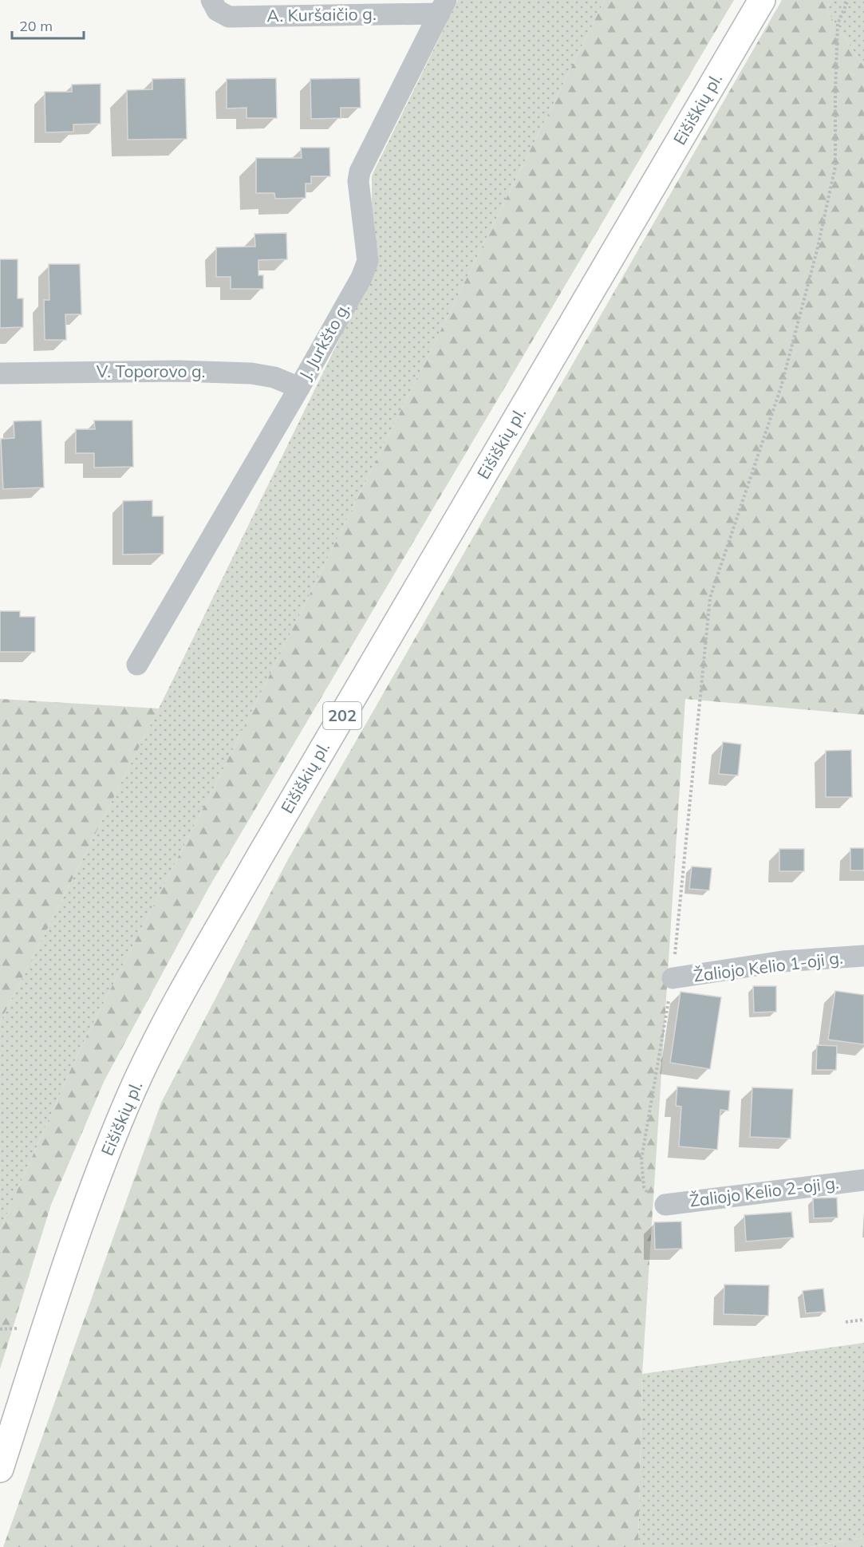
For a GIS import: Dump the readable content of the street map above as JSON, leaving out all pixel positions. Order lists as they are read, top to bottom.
{
  "streets": {
    "main road": ["Eišiškių pl.", "202"],
    "street": [
      "A. Kuršaičio g.",
      "J. Jurkšto g.",
      "V. Toporovo g.",
      "Žaliojo Kelio 1-oji g.",
      "Žaliojo Kelio 2-oji g."
    ]
  },
  "crossings": [
    ["A. Kuršaičio g.", "J. Jurkšto g."],
    ["J. Jurkšto g.", "V. Toporovo g."]
  ],
  "scale_bar": "20 m"
}
